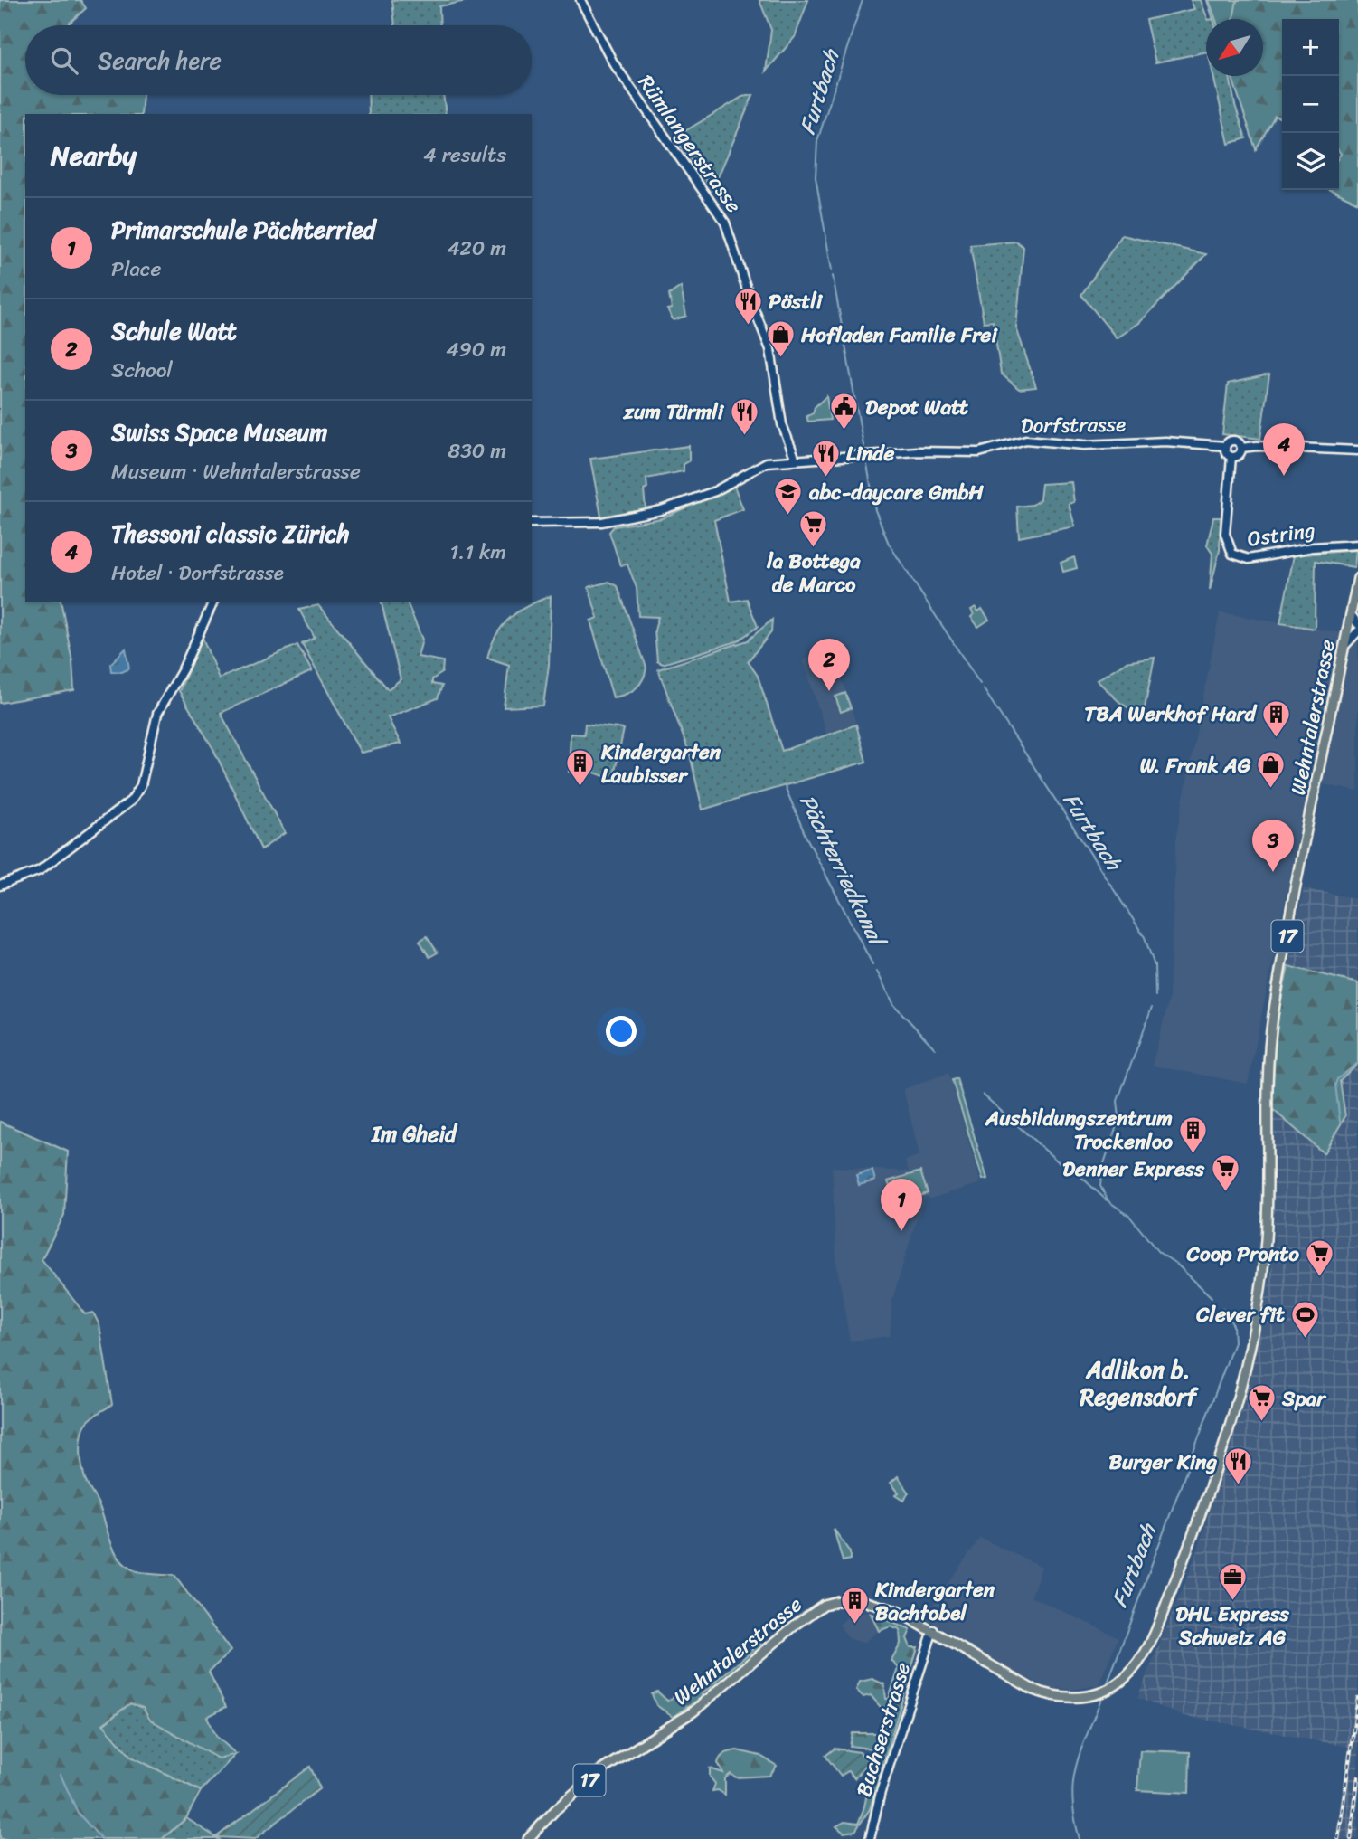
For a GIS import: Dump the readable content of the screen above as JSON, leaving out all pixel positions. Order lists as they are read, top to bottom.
{
  "streets": {
    "main road": ["Wehntalerstrasse", "17"],
    "street": [
      "Rümlangerstrasse",
      "Dorfstrasse",
      "Ostring",
      "Buchserstrasse"
    ]
  },
  "crossings": [
    ["Rümlangerstrasse", "Dorfstrasse"],
    ["Dorfstrasse", "Ostring"],
    ["Wehntalerstrasse", "Buchserstrasse"]
  ],
  "districts": ["Im Gheid", "Adlikon b. Regensdorf"],
  "water": ["Furtbach", "Pächterriedkanal"],
  "places": {
    "restaurant": [
      "Pöstli",
      "zum Türmli",
      "Linde",
      "Burger King"
    ],
    "shop": ["Hofladen Familie Frei", "W. Frank AG"],
    "public building": ["Depot Watt"],
    "school or university": ["abc-daycare GmbH"],
    "supermarket": [
      "la Bottega de Marco",
      "Denner Express",
      "Coop Pronto",
      "Spar"
    ],
    "building": [
      "TBA Werkhof Hard",
      "Kindergarten Laubisser",
      "Ausbildungszentrum Trockenloo",
      "Kindergarten Bachtobel"
    ],
    "sports": ["Clever fit"],
    "office": ["DHL Express Schweiz AG"]
  },
  "north": "bottom left",
  "page": {
    "map_buttons": ["+", "−"],
    "search": "Search here",
    "heading": ["Nearby", "4 results"],
    "list": [
      {
        "mark": "1",
        "name": "Primarschule Pächterried",
        "note": "Place",
        "value": "420 m"
      },
      {
        "mark": "2",
        "name": "Schule Watt",
        "note": "School",
        "value": "490 m"
      },
      {
        "mark": "3",
        "name": "Swiss Space Museum",
        "note": "Museum · Wehntalerstrasse",
        "value": "830 m"
      },
      {
        "mark": "4",
        "name": "Thessoni classic Zürich",
        "note": "Hotel · Dorfstrasse",
        "value": "1.1 km"
      }
    ],
    "pins": [
      "4",
      "2",
      "3",
      "1"
    ]
  }
}
